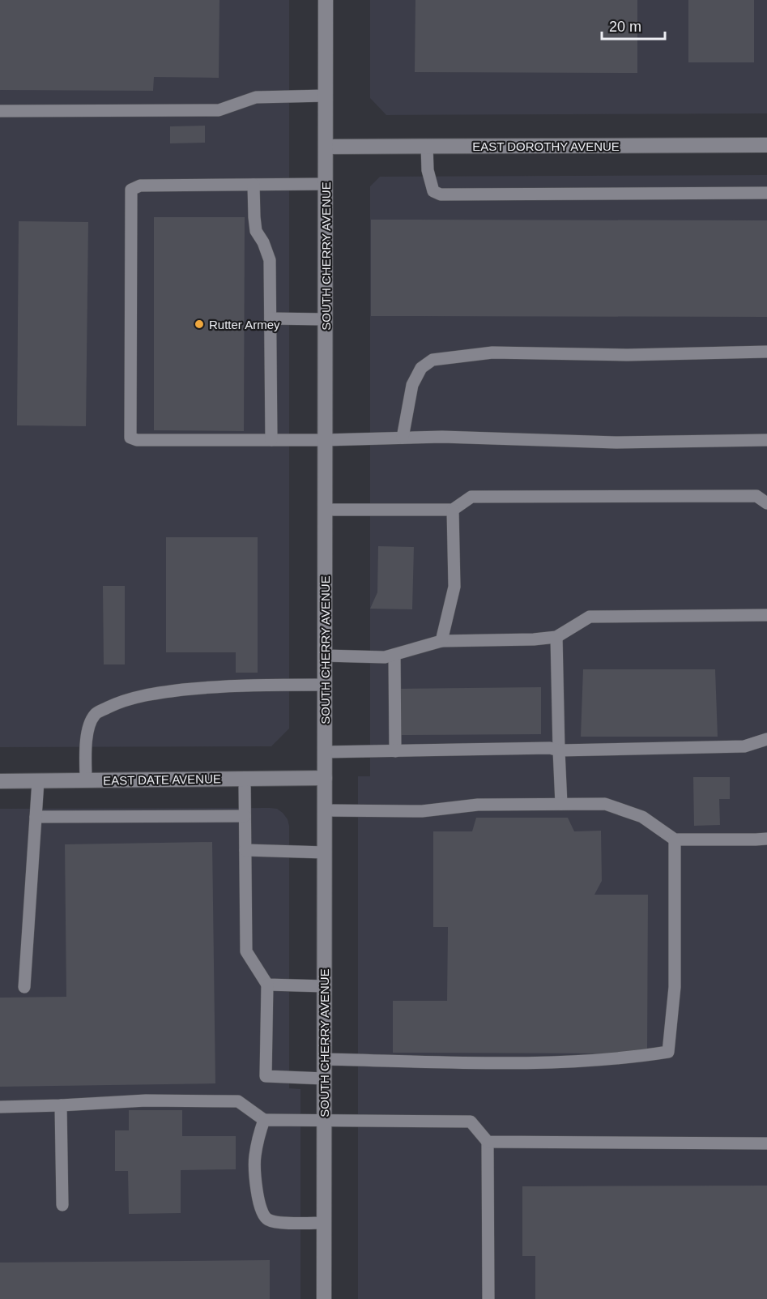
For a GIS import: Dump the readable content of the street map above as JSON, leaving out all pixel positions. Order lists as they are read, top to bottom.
{
  "streets": {
    "street": ["EAST DOROTHY AVENUE", "SOUTH CHERRY AVENUE", "EAST DATE AVENUE"]
  },
  "crossings": [
    ["EAST DOROTHY AVENUE", "SOUTH CHERRY AVENUE"],
    ["SOUTH CHERRY AVENUE", "EAST DATE AVENUE"]
  ],
  "places": ["Rutter Armey"],
  "scale_bar": "20 m"
}
